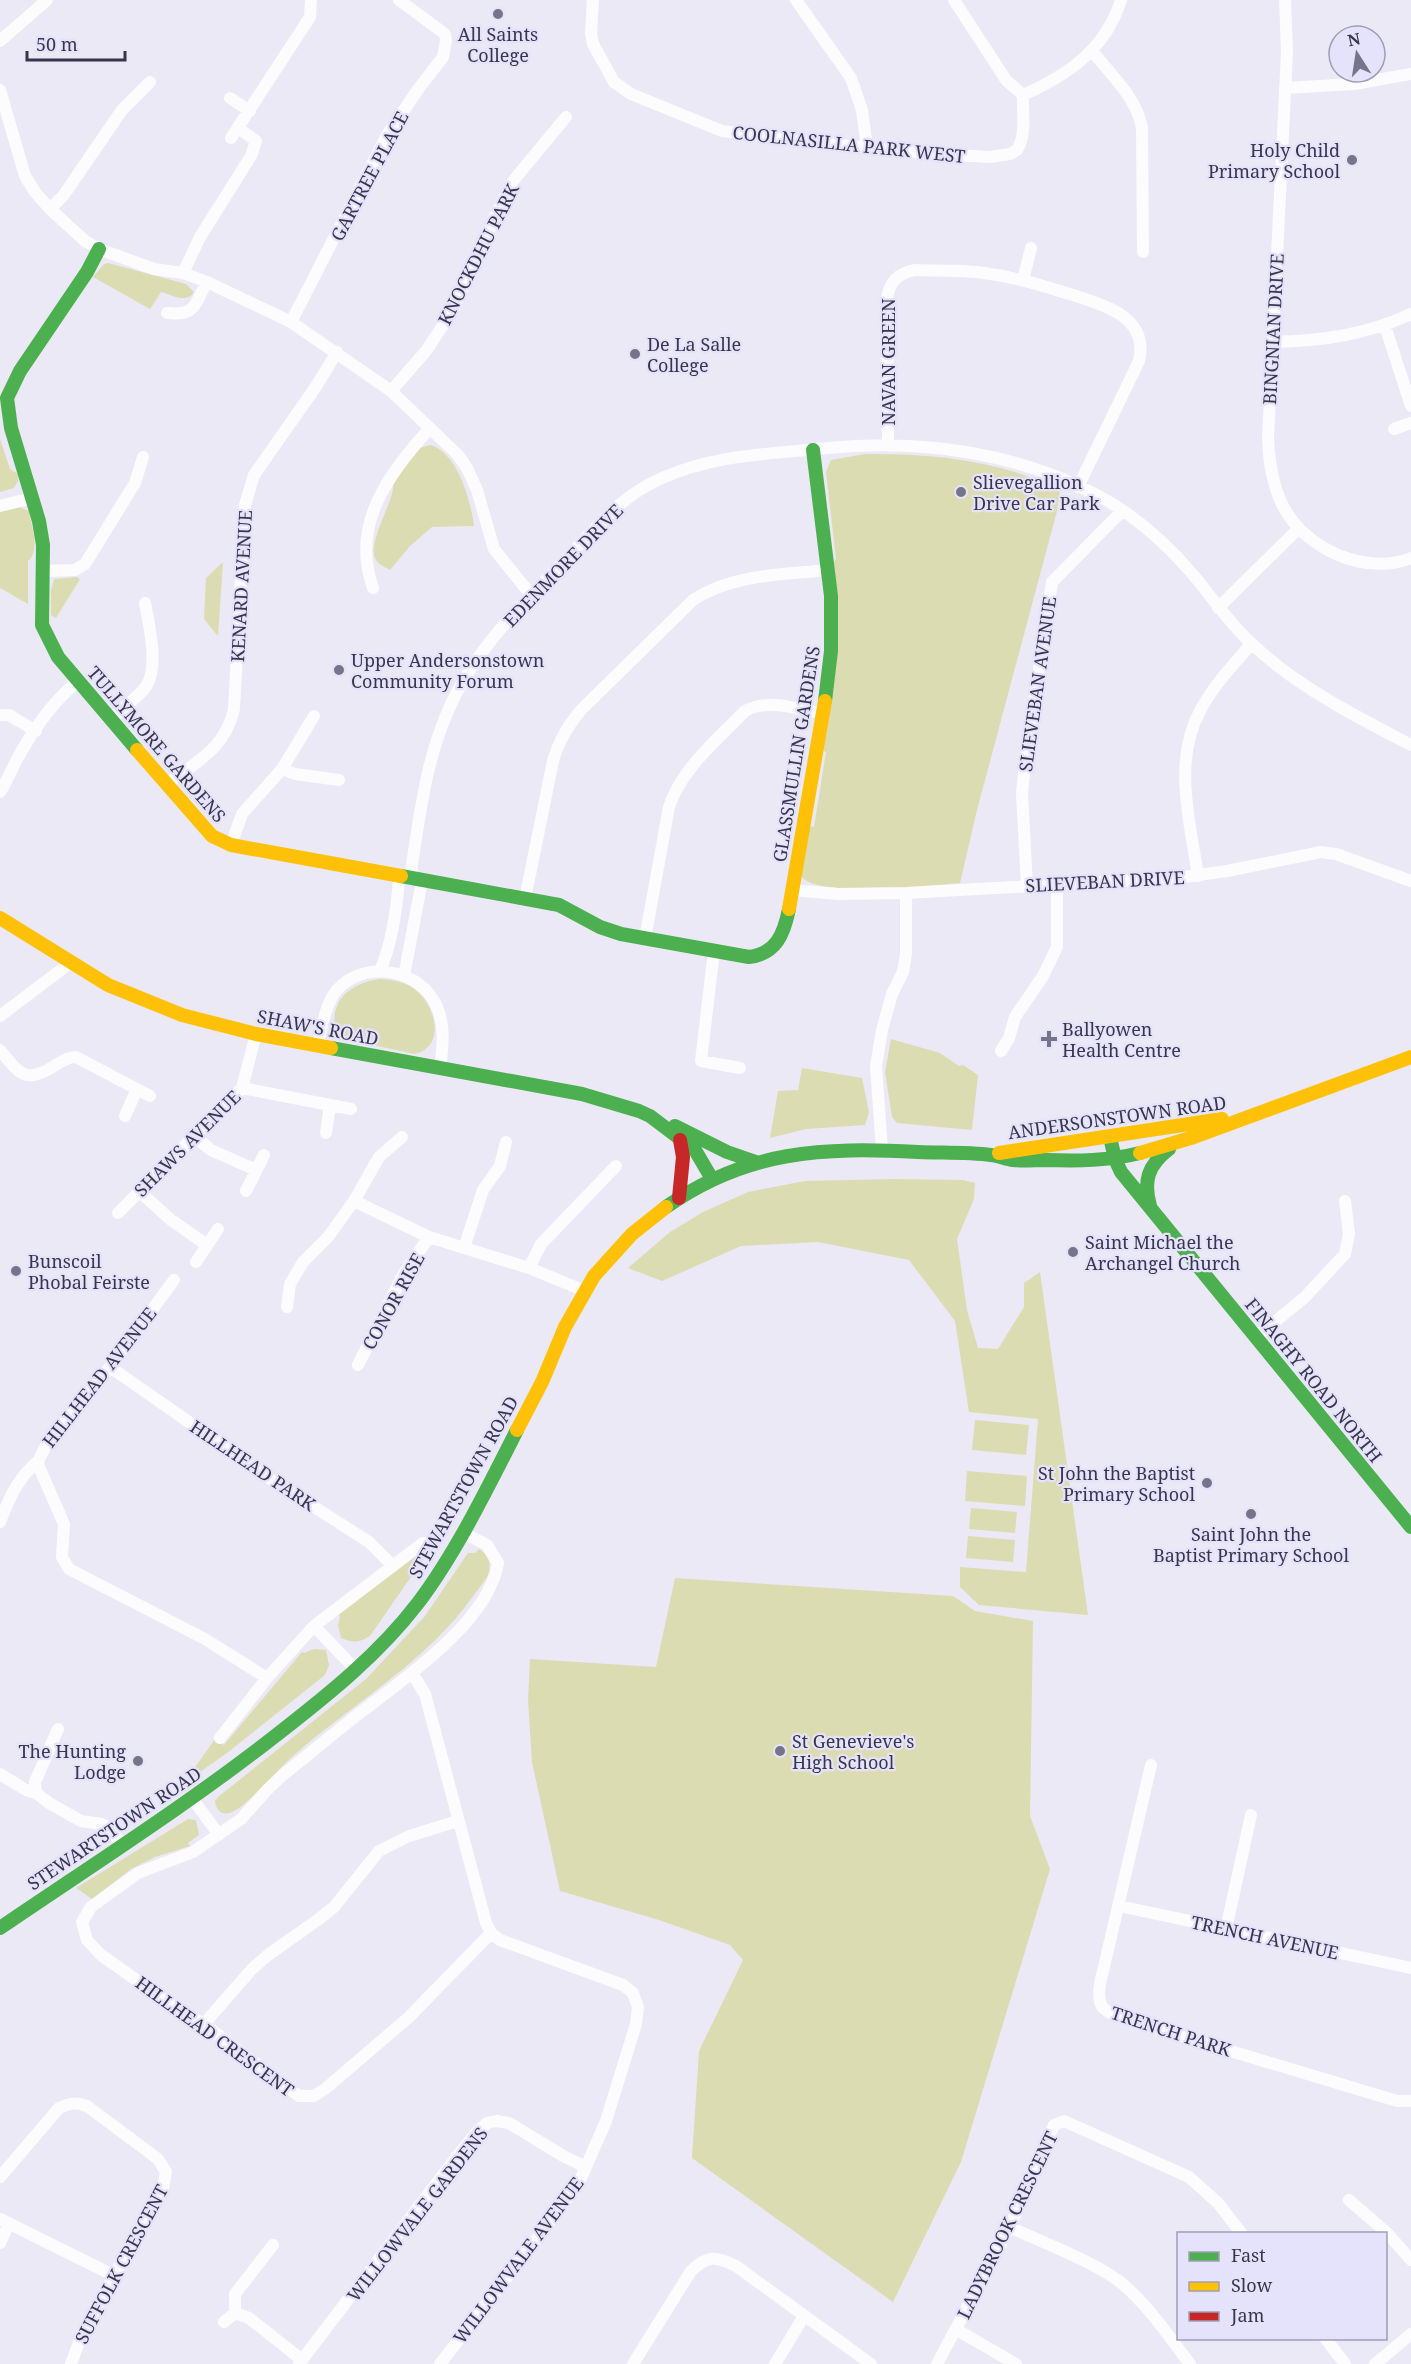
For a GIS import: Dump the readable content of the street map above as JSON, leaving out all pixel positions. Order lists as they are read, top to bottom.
{
  "streets": {
    "street": [
      "COOLNASILLA PARK WEST",
      "GARTREE PLACE",
      "KNOCKDHU PARK",
      "BINGNIAN DRIVE",
      "NAVAN GREEN",
      "EDENMORE DRIVE",
      "KENARD AVENUE",
      "SLIEVEBAN AVENUE",
      "TULLYMORE GARDENS",
      "GLASSMULLIN GARDENS",
      "SLIEVEBAN DRIVE",
      "SHAW'S ROAD",
      "ANDERSONSTOWN ROAD",
      "SHAWS AVENUE",
      "CONOR RISE",
      "HILLHEAD AVENUE",
      "FINAGHY ROAD NORTH",
      "HILLHEAD PARK",
      "STEWARTSTOWN ROAD",
      "TRENCH AVENUE",
      "TRENCH PARK",
      "HILLHEAD CRESCENT",
      "WILLOWVALE GARDENS",
      "LADYBROOK CRESCENT",
      "WILLOWVALE AVENUE",
      "SUFFOLK CRESCENT"
    ]
  },
  "crossings": [
    ["NAVAN GREEN", "EDENMORE DRIVE"],
    ["EDENMORE DRIVE", "SLIEVEBAN AVENUE"],
    ["EDENMORE DRIVE", "TULLYMORE GARDENS"],
    ["EDENMORE DRIVE", "GLASSMULLIN GARDENS"],
    ["KENARD AVENUE", "TULLYMORE GARDENS"],
    ["SLIEVEBAN AVENUE", "SLIEVEBAN DRIVE"],
    ["TULLYMORE GARDENS", "GLASSMULLIN GARDENS"],
    ["GLASSMULLIN GARDENS", "SLIEVEBAN DRIVE"],
    ["SHAW'S ROAD", "ANDERSONSTOWN ROAD"],
    ["SHAW'S ROAD", "SHAWS AVENUE"],
    ["SHAW'S ROAD", "STEWARTSTOWN ROAD"],
    ["ANDERSONSTOWN ROAD", "FINAGHY ROAD NORTH"],
    ["ANDERSONSTOWN ROAD", "STEWARTSTOWN ROAD"],
    ["CONOR RISE", "STEWARTSTOWN ROAD"],
    ["HILLHEAD AVENUE", "HILLHEAD PARK"],
    ["STEWARTSTOWN ROAD", "HILLHEAD CRESCENT"],
    ["TRENCH AVENUE", "TRENCH PARK"],
    ["HILLHEAD CRESCENT", "WILLOWVALE AVENUE"],
    ["WILLOWVALE GARDENS", "WILLOWVALE AVENUE"]
  ],
  "places": {
    "other": [
      "All Saints College",
      "Holy Child Primary School",
      "De La Salle College",
      "Slievegallion Drive Car Park",
      "Upper Andersonstown Community Forum",
      "Saint Michael the Archangel Church",
      "Bunscoil Phobal Feirste",
      "St John the Baptist Primary School",
      "Saint John the Baptist Primary School",
      "St Genevieve's High School",
      "The Hunting Lodge"
    ],
    "health": ["Ballyowen Health Centre"]
  },
  "legend": ["Fast", "Slow", "Jam"],
  "scale_bar": "50 m",
  "north": "top"
}
